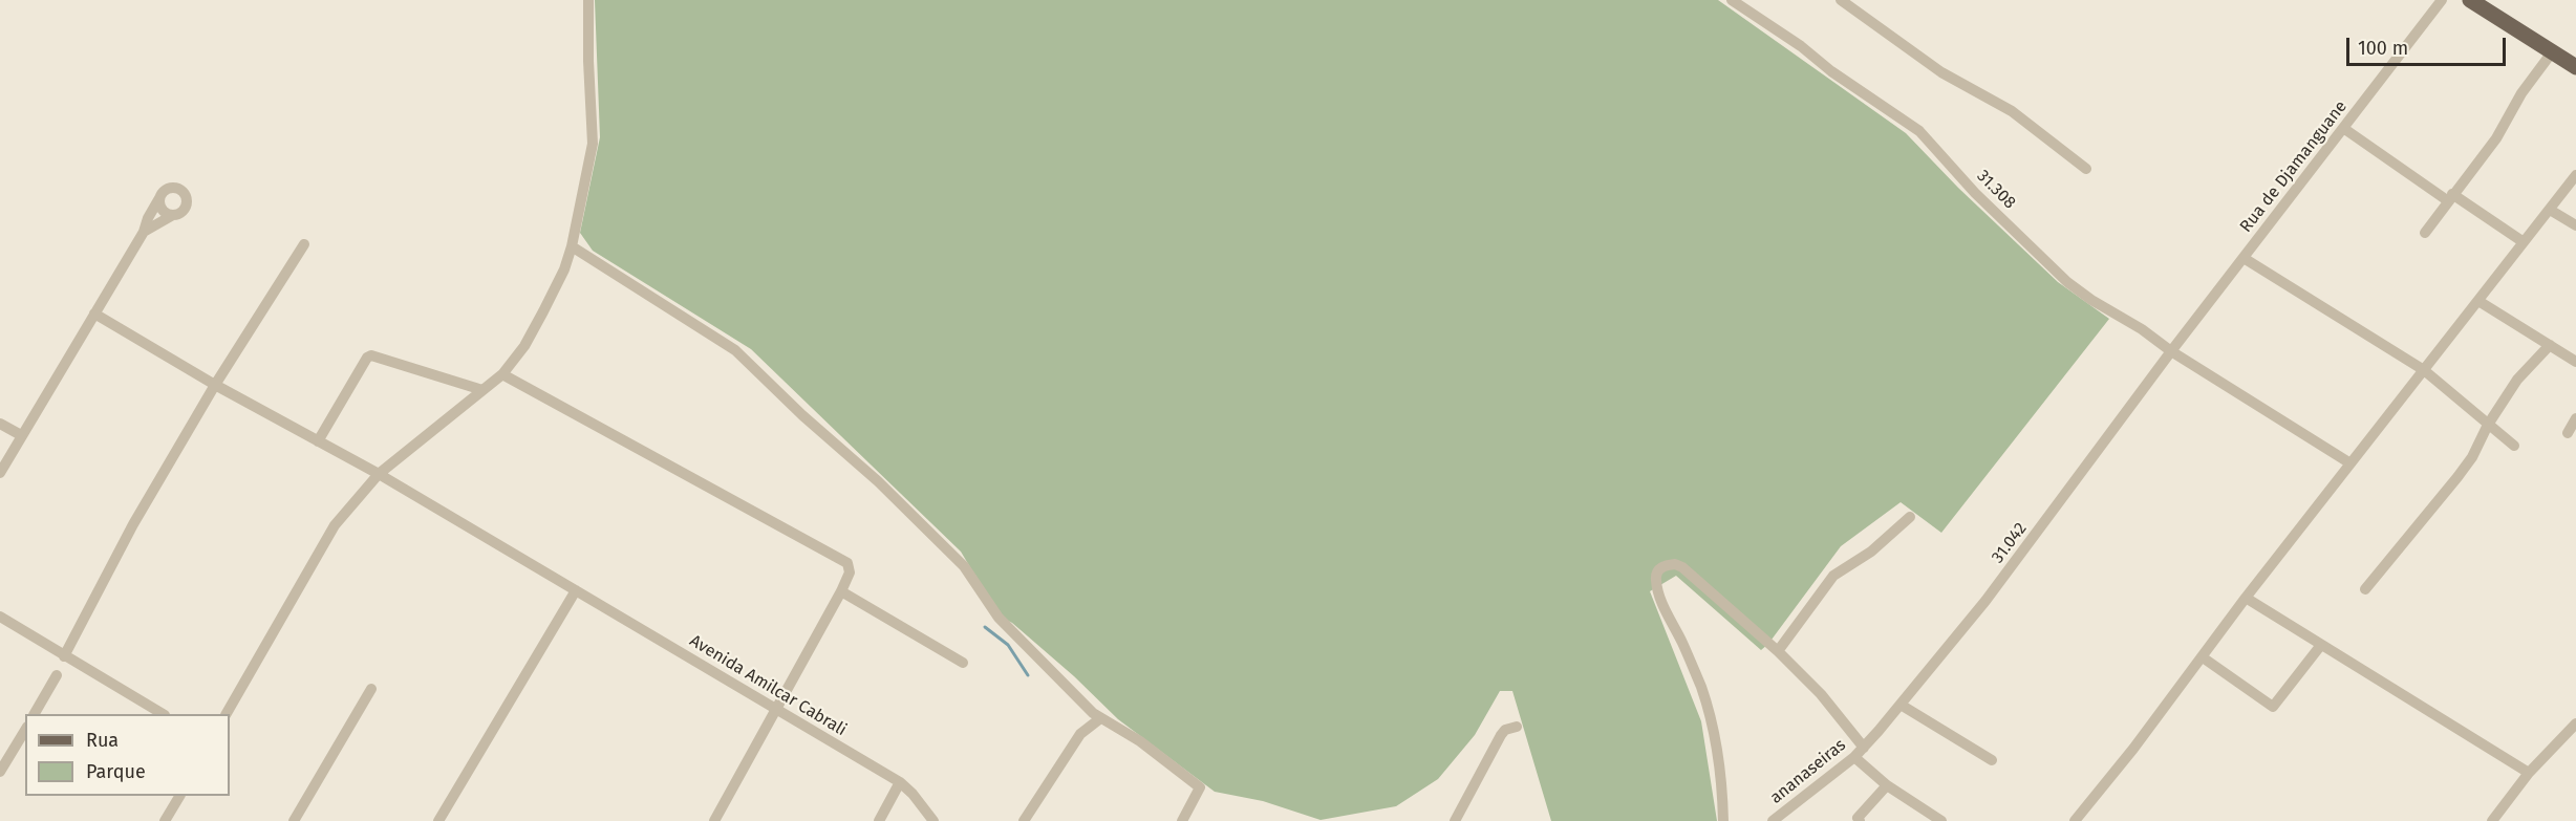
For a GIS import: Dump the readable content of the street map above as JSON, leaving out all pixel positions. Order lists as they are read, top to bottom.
{
  "streets": {
    "street": [
      "Rua de Djamanguane",
      "31.308",
      "31.042",
      "Avenida Amilcar Cabrali",
      "ananaseiras"
    ]
  },
  "crossings": [
    ["Rua de Djamanguane", "31.308"],
    ["Rua de Djamanguane", "31.042"],
    ["31.308", "31.042"],
    ["31.042", "ananaseiras"]
  ],
  "legend": ["Rua", "Parque"],
  "scale_bar": "100 m"
}
